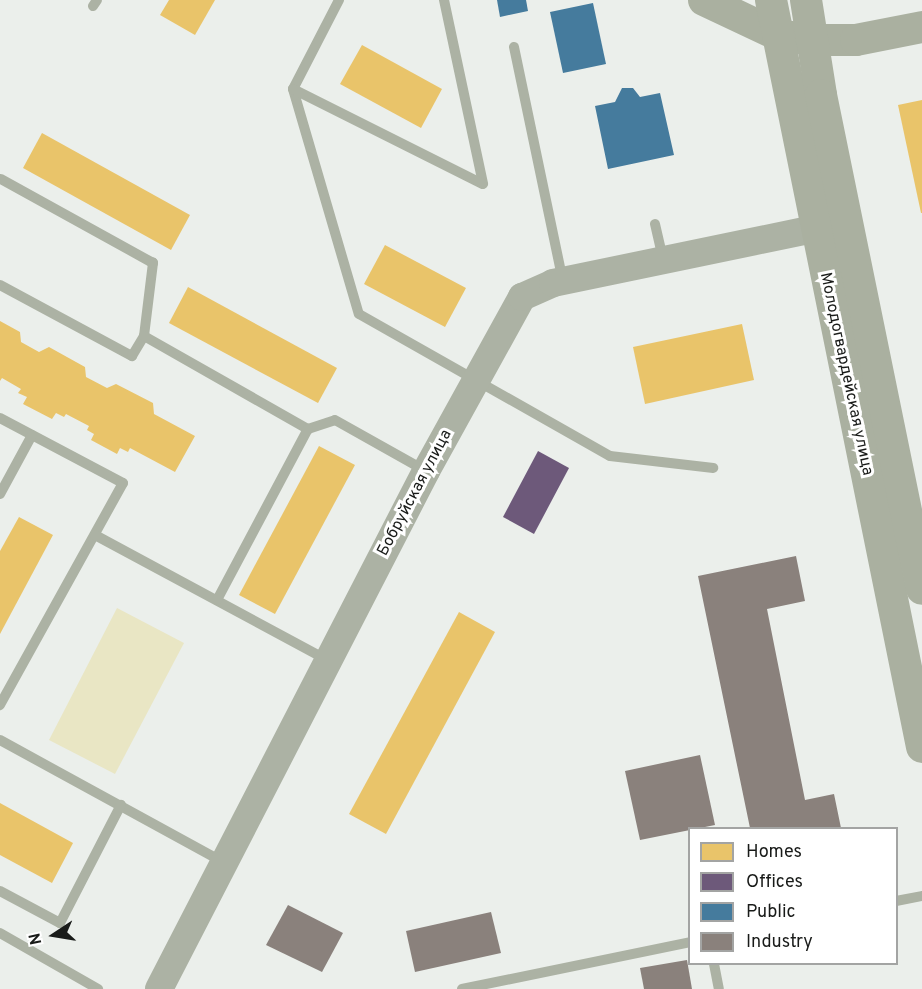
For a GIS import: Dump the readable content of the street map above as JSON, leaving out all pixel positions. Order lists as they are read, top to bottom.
{
  "streets": {
    "main road": ["Молодогвардейская улица"],
    "street": ["Бобруйская улица"]
  },
  "crossings": [
    ["Молодогвардейская улица", "Бобруйская улица"]
  ],
  "legend": [
    "Homes",
    "Offices",
    "Public",
    "Industry"
  ],
  "north": "left"
}
